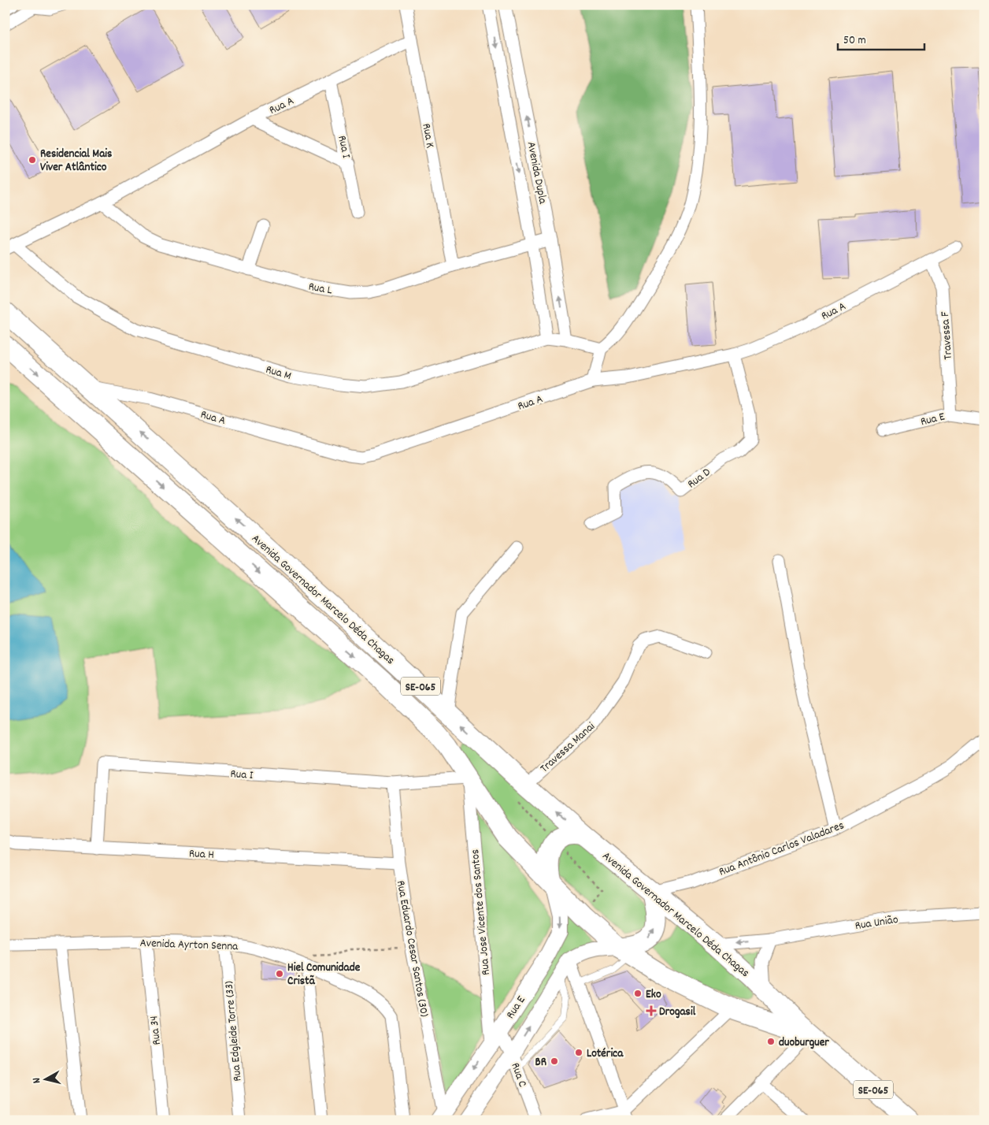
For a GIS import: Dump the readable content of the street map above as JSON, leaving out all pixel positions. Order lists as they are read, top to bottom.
{
  "streets": {
    "main road": ["Avenida Governador Marcelo Déda Chagas", "SE-065"],
    "street": [
      "Rua A",
      "Rua K",
      "Rua I",
      "Avenida Dupla",
      "Rua L",
      "Travessa F",
      "Rua M",
      "Rua E",
      "Rua D",
      "Travessa Manai",
      "Rua Antônio Carlos Valadares",
      "Rua H",
      "Rua Jose Vicente dos Santos",
      "Rua União",
      "Avenida Ayrton Senna",
      "Rua Eduardo Cesar Santos (30)",
      "Rua 34",
      "Rua Edgleide Torre (33)",
      "Rua C"
    ]
  },
  "crossings": [
    ["Rua A", "Rua K"],
    ["Rua A", "Rua I"],
    ["Rua A", "Rua L"],
    ["Rua A", "Travessa F"],
    ["Rua A", "Rua M"],
    ["Rua A", "Rua D"],
    ["Rua A", "Avenida Governador Marcelo Déda Chagas"],
    ["Rua K", "Rua L"],
    ["Rua I", "Avenida Governador Marcelo Déda Chagas"],
    ["Rua I", "Rua H"],
    ["Rua I", "Rua Jose Vicente dos Santos"],
    ["Rua I", "Rua Eduardo Cesar Santos (30)"],
    ["Avenida Dupla", "Rua L"],
    ["Avenida Dupla", "Rua M"],
    ["Travessa F", "Rua E"],
    ["Rua E", "Avenida Governador Marcelo Déda Chagas"],
    ["Rua E", "Rua Jose Vicente dos Santos"],
    ["Rua E", "Rua Eduardo Cesar Santos (30)"],
    ["Rua E", "Rua C"],
    ["Avenida Governador Marcelo Déda Chagas", "SE-065"],
    ["Avenida Governador Marcelo Déda Chagas", "Travessa Manai"],
    ["Avenida Governador Marcelo Déda Chagas", "Rua Antônio Carlos Valadares"],
    ["Avenida Governador Marcelo Déda Chagas", "Rua Jose Vicente dos Santos"],
    ["Avenida Governador Marcelo Déda Chagas", "Rua União"],
    ["Rua H", "Rua Eduardo Cesar Santos (30)"],
    ["Rua Jose Vicente dos Santos", "Rua C"],
    ["Avenida Ayrton Senna", "Rua 34"],
    ["Avenida Ayrton Senna", "Rua Edgleide Torre (33)"]
  ],
  "places": {
    "other": [
      "Residencial Mais Viver Atlântico",
      "Hiel Comunidade Cristã",
      "Eko",
      "duoburguer",
      "Lotérica",
      "BR"
    ],
    "health": ["Drogasil"]
  },
  "scale_bar": "50 m",
  "north": "left"
}
